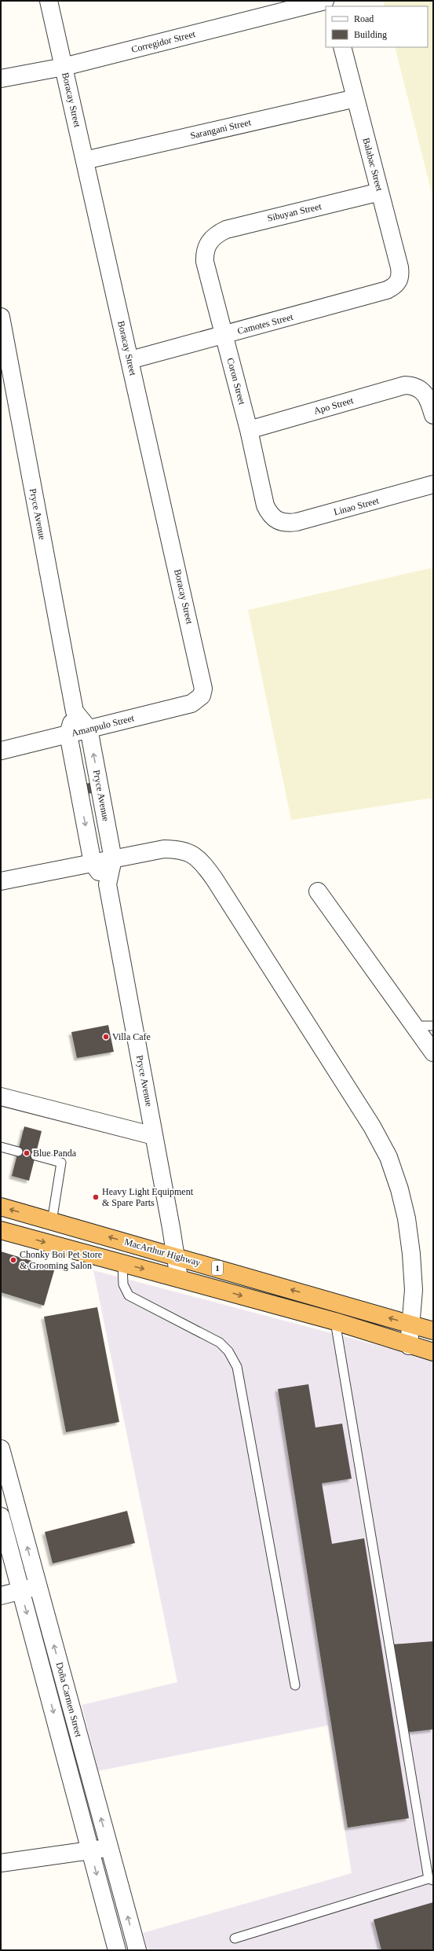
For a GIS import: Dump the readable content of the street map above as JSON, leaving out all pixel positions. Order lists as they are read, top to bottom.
{
  "streets": {
    "highway": ["MacArthur Highway", "1"],
    "street": [
      "Corregidor Street",
      "Boracay Street",
      "Sarangani Street",
      "Balabac Street",
      "Sibuyan Street",
      "Camotes Street",
      "Coron Street",
      "Apo Street",
      "Linao Street",
      "Pryce Avenue",
      "Amanpulo Street",
      "Doña Carmen Street"
    ]
  },
  "crossings": [
    ["Corregidor Street", "Boracay Street"],
    ["Boracay Street", "Sarangani Street"],
    ["Boracay Street", "Camotes Street"],
    ["Boracay Street", "Amanpulo Street"],
    ["Sarangani Street", "Balabac Street"],
    ["Balabac Street", "Sibuyan Street"],
    ["Balabac Street", "Camotes Street"],
    ["Sibuyan Street", "Coron Street"],
    ["Camotes Street", "Coron Street"],
    ["Coron Street", "Apo Street"],
    ["Coron Street", "Linao Street"],
    ["Pryce Avenue", "Amanpulo Street"],
    ["Pryce Avenue", "MacArthur Highway"],
    ["Pryce Avenue", "1"]
  ],
  "places": [
    "Villa Cafe",
    "Blue Panda",
    "Heavy Light Equipment & Spare Parts",
    "Chonky Boi Pet Store & Grooming Salon"
  ],
  "legend": ["Road", "Building"]
}
